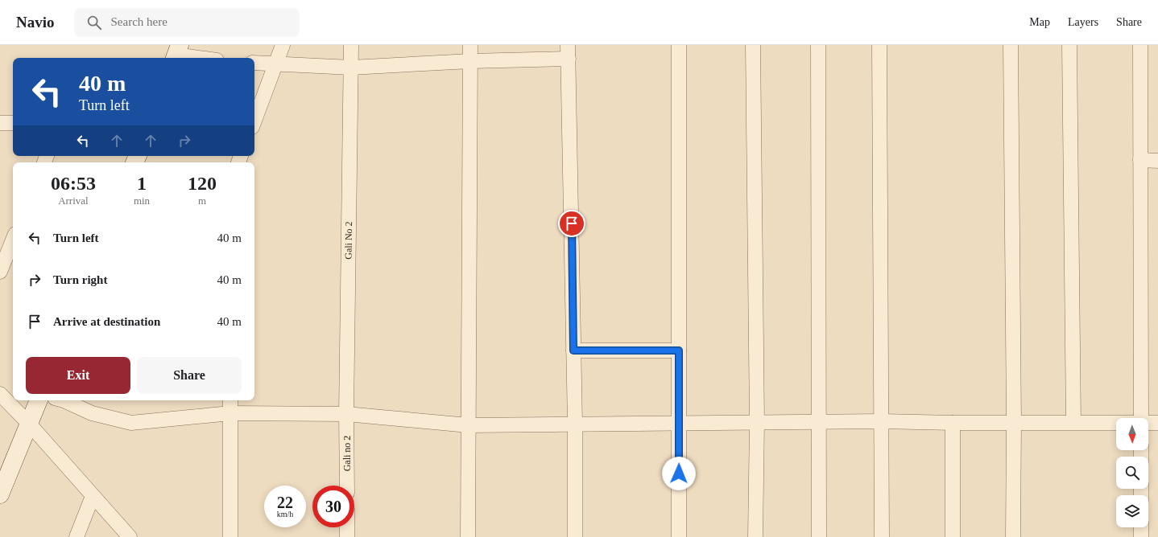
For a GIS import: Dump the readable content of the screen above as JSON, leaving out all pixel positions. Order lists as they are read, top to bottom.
{
  "streets": {
    "street": ["Gali No 2", "Gali no 2"]
  },
  "crossings": [
    ["Gali No 2", "Gali no 2"]
  ],
  "north": "bottom",
  "page": {
    "header": "Navio",
    "search": "Search here",
    "nav": ["Map", "Layers", "Share"],
    "turn": ["40 m", "Turn left"],
    "eta": [
      "06:53",
      "Arrival",
      "1",
      "min",
      "120",
      "m"
    ],
    "list": [
      {
        "name": "Turn left",
        "value": "40 m"
      },
      {
        "name": "Turn right",
        "value": "40 m"
      },
      {
        "name": "Arrive at destination",
        "value": "40 m"
      }
    ],
    "buttons": ["Exit", "Share"],
    "speed": "22 km/h",
    "limit": "30"
  }
}
